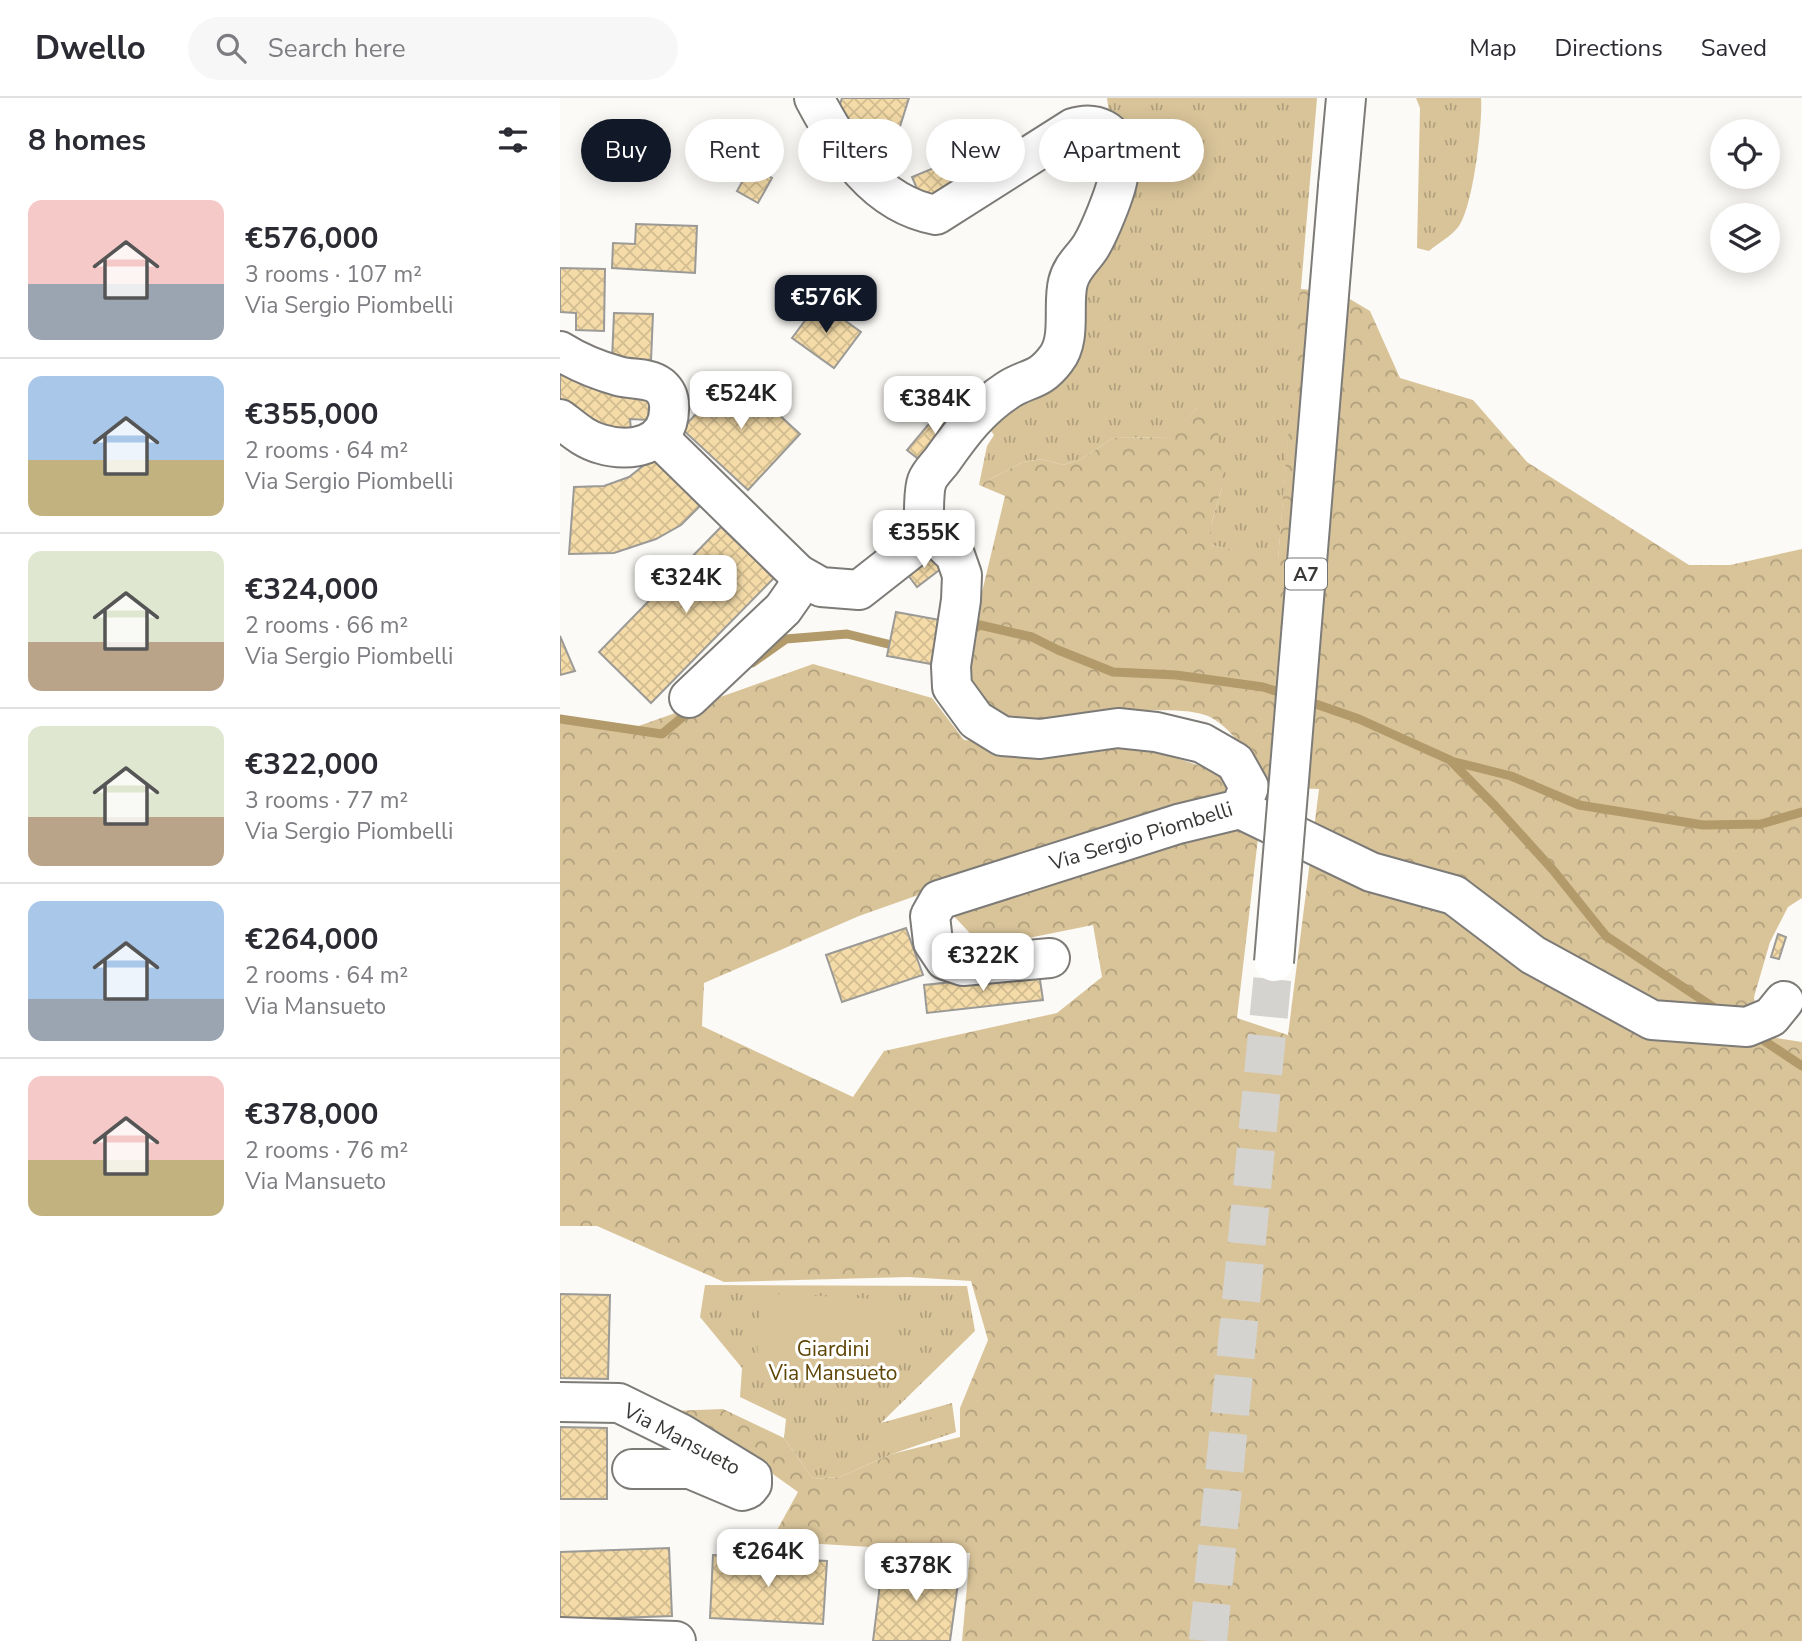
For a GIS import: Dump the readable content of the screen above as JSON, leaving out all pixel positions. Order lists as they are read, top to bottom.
{
  "streets": {
    "main road": ["A7", "Via Sergio Piombelli", "Via Mansueto"]
  },
  "parks": ["Giardini Via Mansueto"],
  "page": {
    "header": "Dwello",
    "search": "Search here",
    "nav": ["Map", "Directions", "Saved"],
    "heading": "8 homes",
    "chip": [
      "Buy",
      "Rent",
      "Filters",
      "New",
      "Apartment"
    ],
    "list": [
      {
        "name": "€576,000",
        "note": "3 rooms · 107 m² · Via Sergio Piombelli"
      },
      {
        "name": "€355,000",
        "note": "2 rooms · 64 m² · Via Sergio Piombelli"
      },
      {
        "name": "€324,000",
        "note": "2 rooms · 66 m² · Via Sergio Piombelli"
      },
      {
        "name": "€322,000",
        "note": "3 rooms · 77 m² · Via Sergio Piombelli"
      },
      {
        "name": "€264,000",
        "note": "2 rooms · 64 m² · Via Mansueto"
      },
      {
        "name": "€378,000",
        "note": "2 rooms · 76 m² · Via Mansueto"
      }
    ],
    "price": [
      "€576K",
      "€524K",
      "€384K",
      "€355K",
      "€324K",
      "€322K",
      "€264K",
      "€378K"
    ]
  }
}
